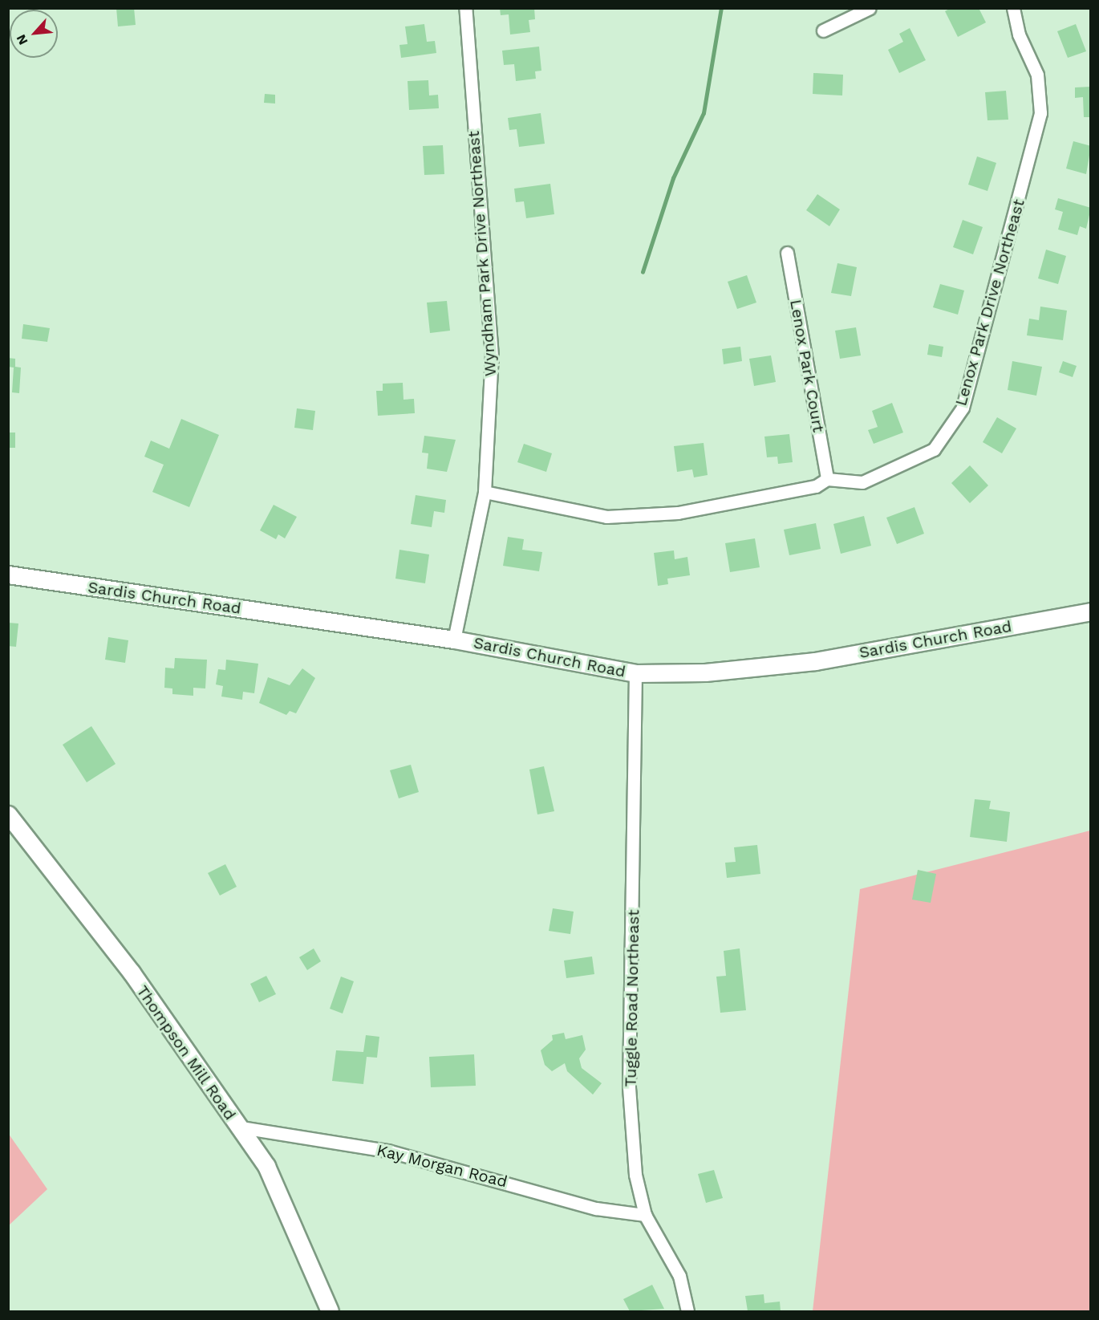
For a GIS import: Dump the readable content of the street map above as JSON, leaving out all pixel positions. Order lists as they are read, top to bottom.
{
  "streets": {
    "street": [
      "Wyndham Park Drive Northeast",
      "Lenox Park Drive Northeast",
      "Lenox Park Court",
      "Sardis Church Road",
      "Tuggle Road Northeast",
      "Thompson Mill Road",
      "Kay Morgan Road"
    ]
  },
  "crossings": [
    ["Wyndham Park Drive Northeast", "Lenox Park Drive Northeast"],
    ["Wyndham Park Drive Northeast", "Sardis Church Road"],
    ["Lenox Park Drive Northeast", "Lenox Park Court"],
    ["Sardis Church Road", "Tuggle Road Northeast"],
    ["Tuggle Road Northeast", "Kay Morgan Road"],
    ["Thompson Mill Road", "Kay Morgan Road"]
  ],
  "north": "bottom left"
}
